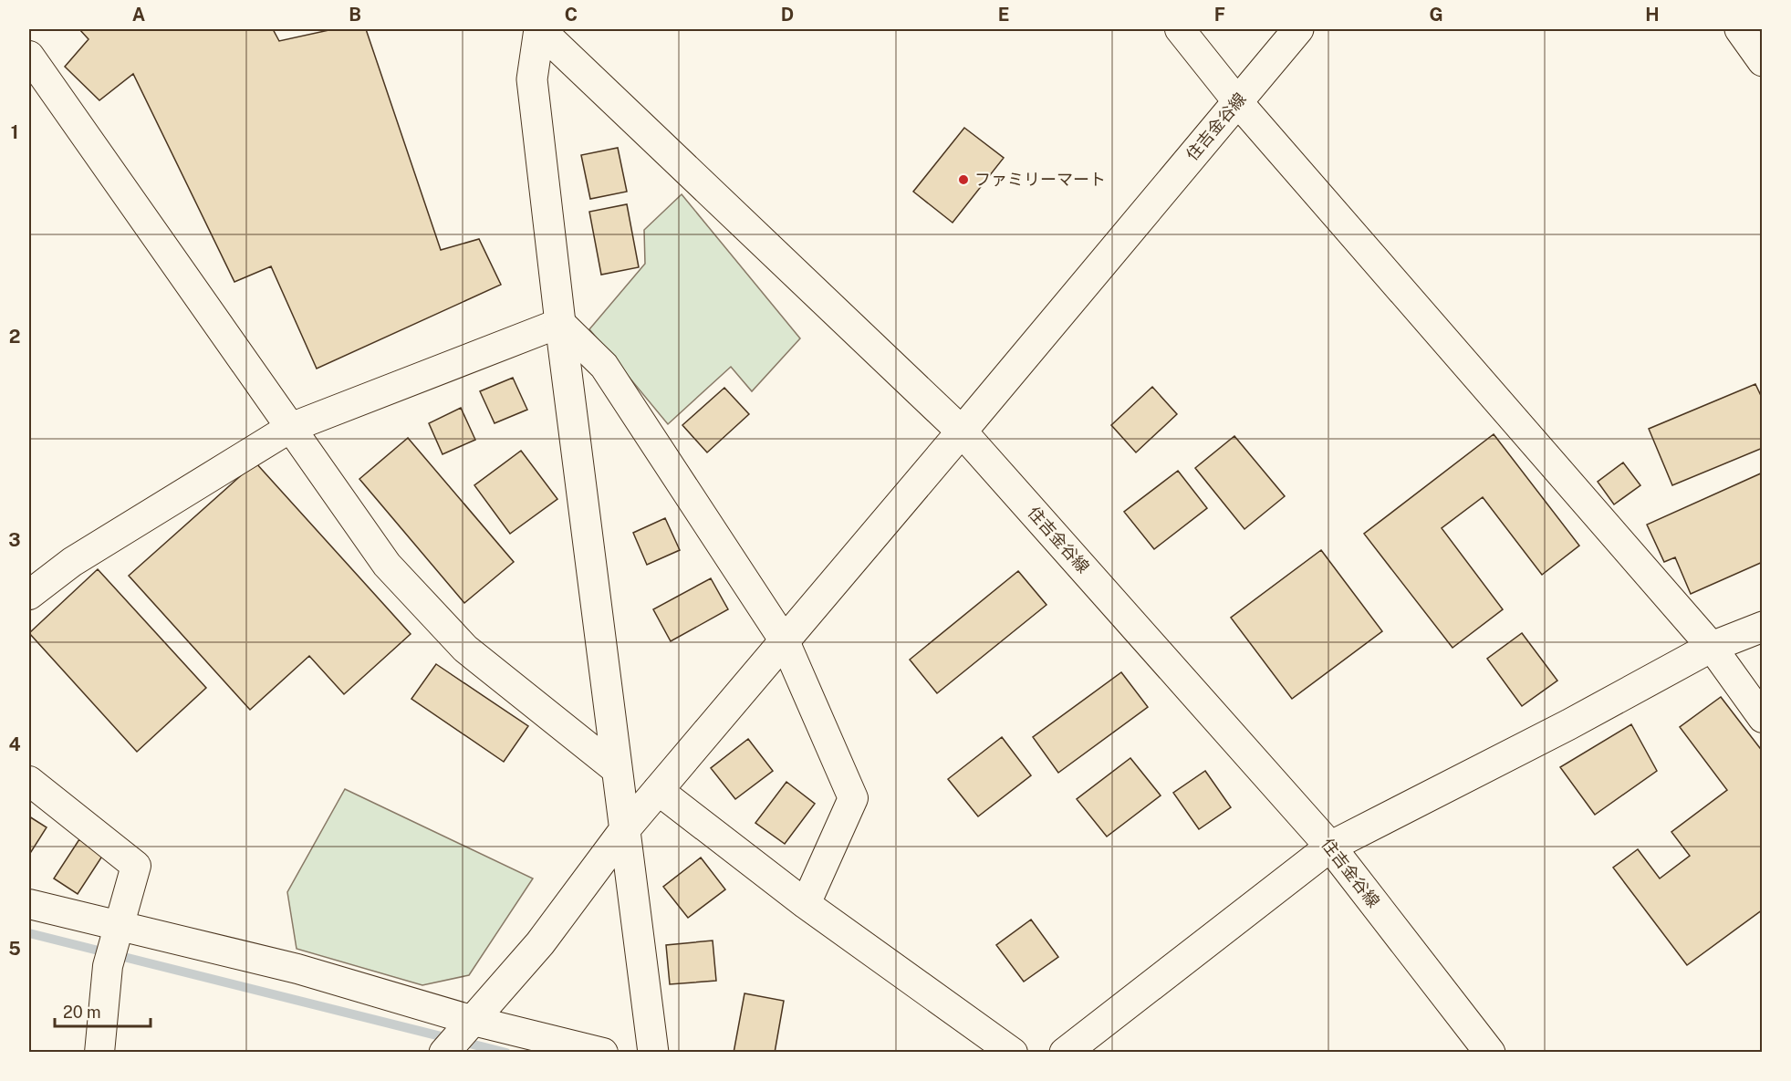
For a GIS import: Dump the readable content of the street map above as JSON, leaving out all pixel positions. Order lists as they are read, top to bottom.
{
  "streets": {
    "street": ["住吉金谷線"]
  },
  "places": ["ファミリーマート"],
  "scale_bar": "20 m",
  "grid": {
    "columns": [
      "A",
      "B",
      "C",
      "D",
      "E",
      "F",
      "G",
      "H"
    ],
    "rows": [
      "1",
      "2",
      "3",
      "4",
      "5"
    ]
  }
}
